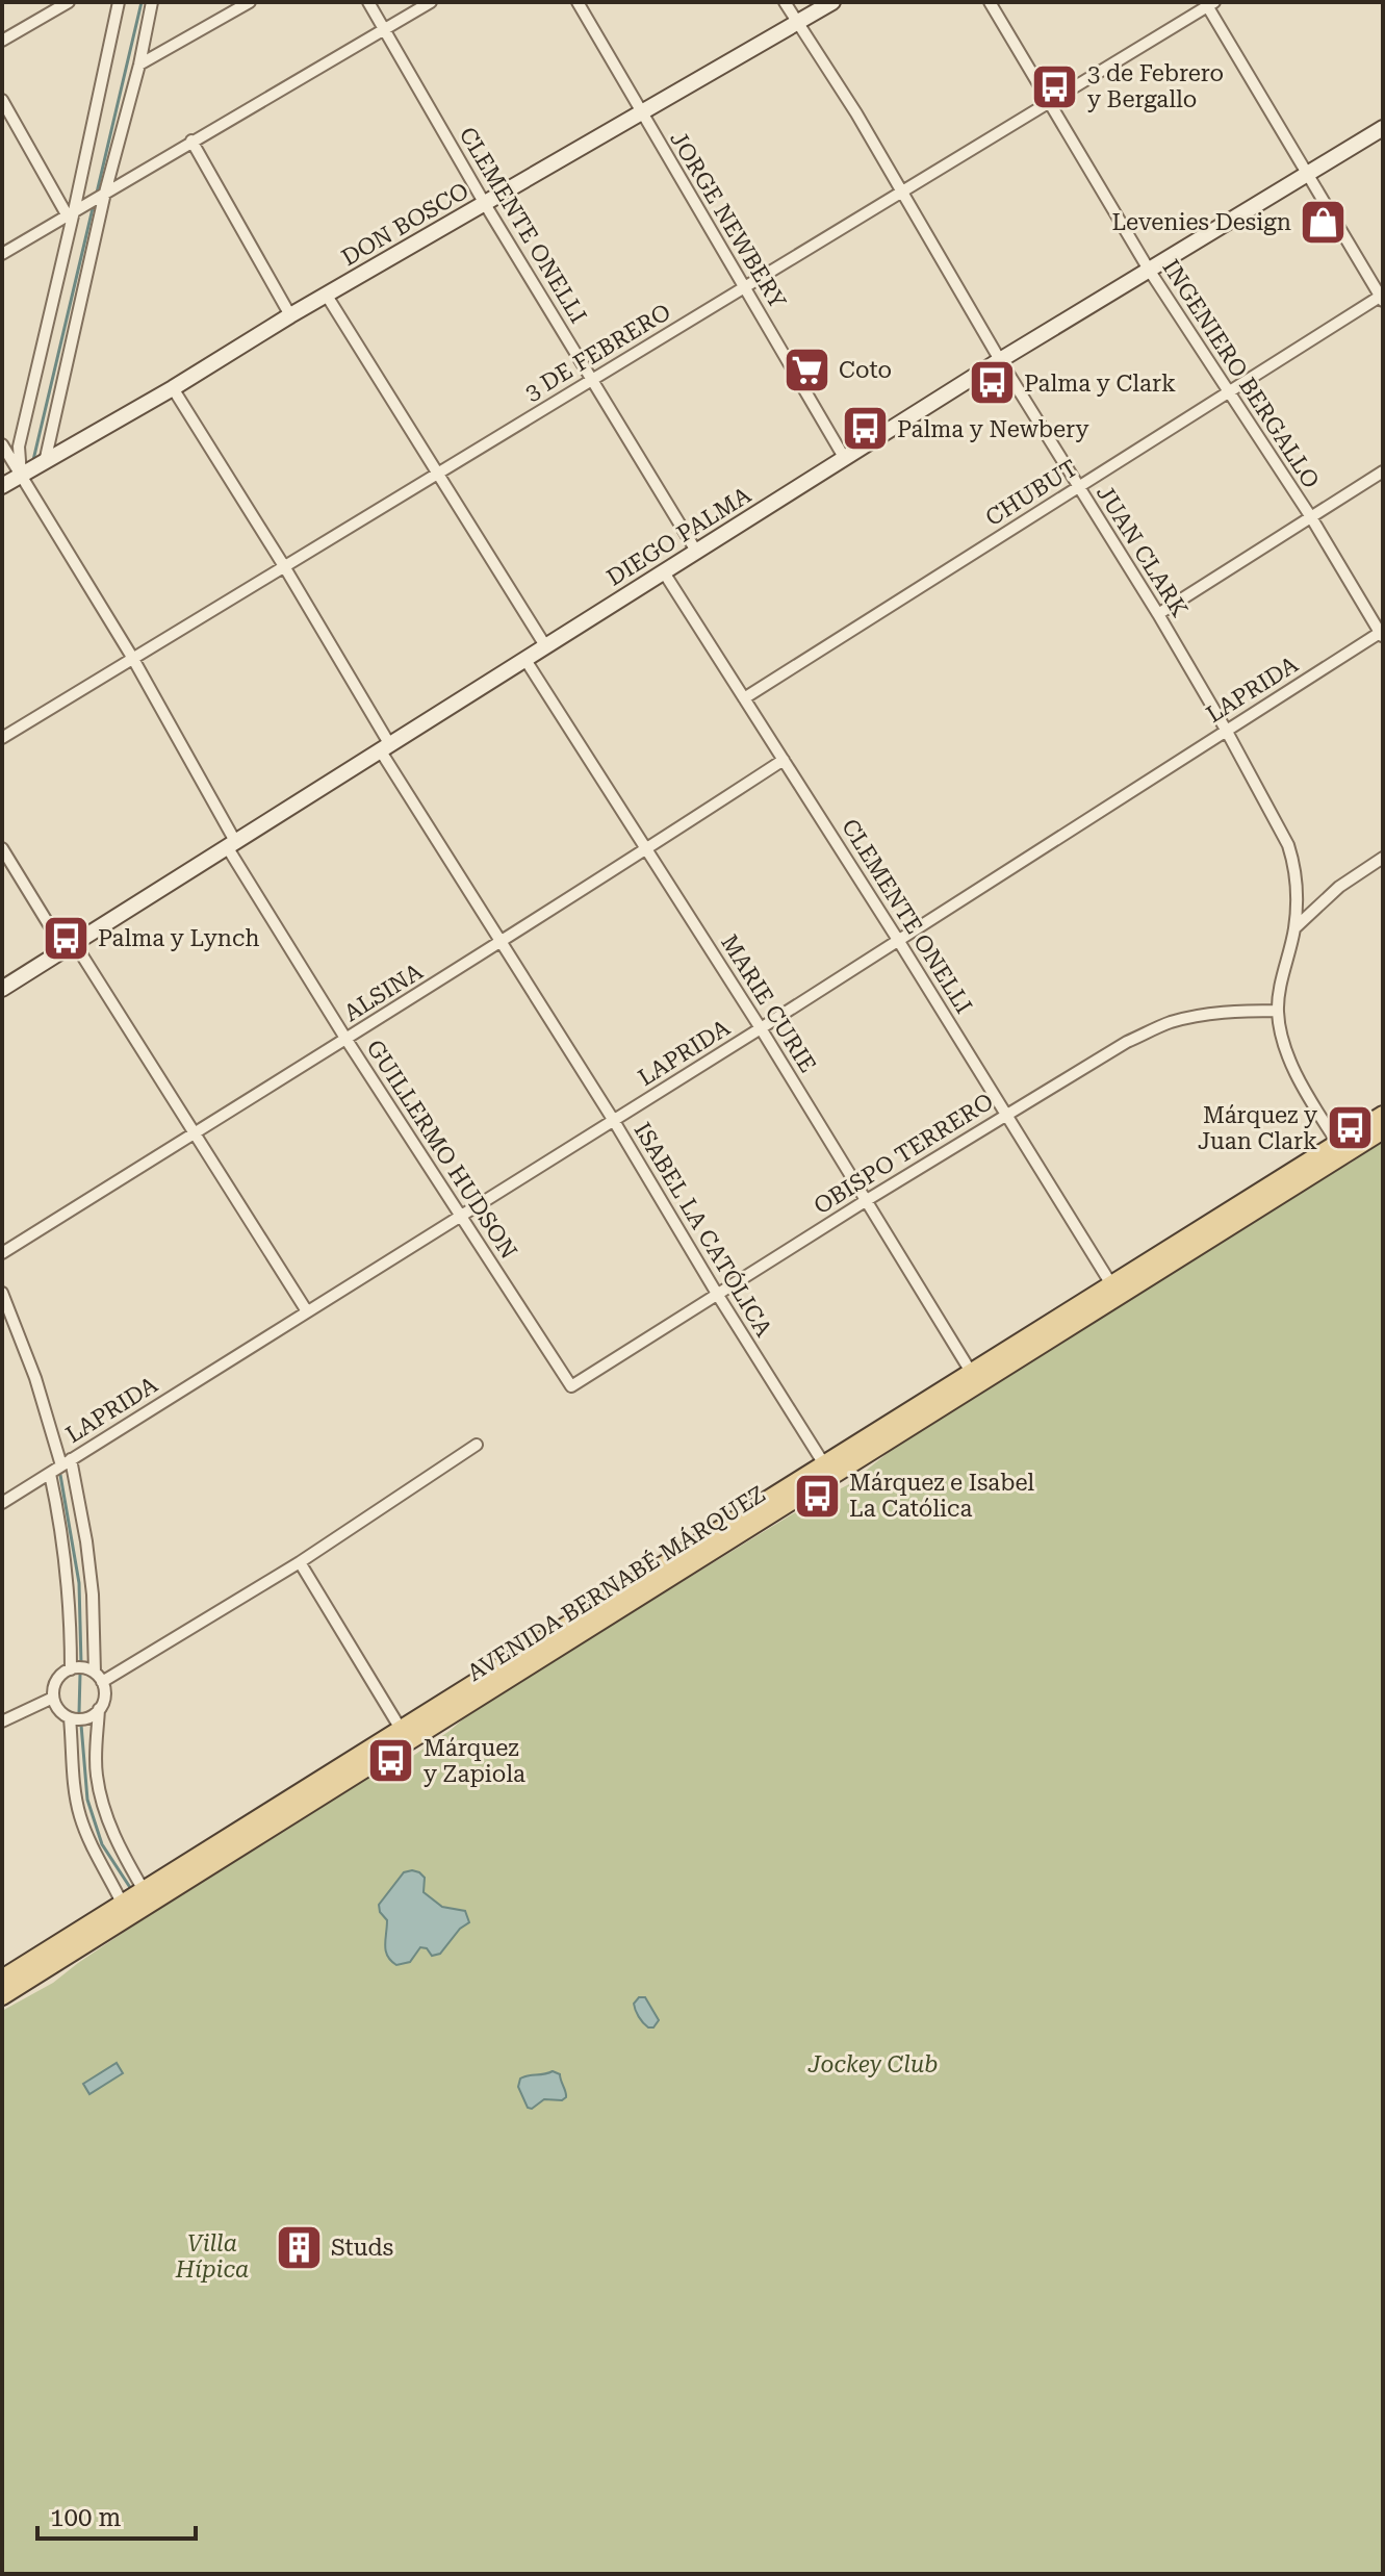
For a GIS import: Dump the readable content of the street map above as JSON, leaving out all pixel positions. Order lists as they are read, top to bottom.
{
  "streets": {
    "main road": ["DON BOSCO", "DIEGO PALMA", "AVENIDA BERNABÉ MÁRQUEZ"],
    "street": [
      "JORGE NEWBERY",
      "CLEMENTE ONELLI",
      "3 DE FEBRERO",
      "INGENIERO BERGALLO",
      "CHUBUT",
      "JUAN CLARK",
      "LAPRIDA",
      "ALSINA",
      "MARIE CURIE",
      "GUILLERMO HUDSON",
      "OBISPO TERRERO",
      "ISABEL LA CATÓLICA"
    ]
  },
  "crossings": [
    ["JORGE NEWBERY", "DON BOSCO"],
    ["JORGE NEWBERY", "3 DE FEBRERO"],
    ["JORGE NEWBERY", "DIEGO PALMA"],
    ["DON BOSCO", "CLEMENTE ONELLI"],
    ["DON BOSCO", "JUAN CLARK"],
    ["DON BOSCO", "GUILLERMO HUDSON"],
    ["DON BOSCO", "ISABEL LA CATÓLICA"],
    ["CLEMENTE ONELLI", "3 DE FEBRERO"],
    ["CLEMENTE ONELLI", "CHUBUT"],
    ["CLEMENTE ONELLI", "DIEGO PALMA"],
    ["CLEMENTE ONELLI", "LAPRIDA"],
    ["CLEMENTE ONELLI", "ALSINA"],
    ["CLEMENTE ONELLI", "OBISPO TERRERO"],
    ["CLEMENTE ONELLI", "AVENIDA BERNABÉ MÁRQUEZ"],
    ["3 DE FEBRERO", "INGENIERO BERGALLO"],
    ["3 DE FEBRERO", "JUAN CLARK"],
    ["3 DE FEBRERO", "GUILLERMO HUDSON"],
    ["3 DE FEBRERO", "ISABEL LA CATÓLICA"],
    ["INGENIERO BERGALLO", "CHUBUT"],
    ["INGENIERO BERGALLO", "DIEGO PALMA"],
    ["INGENIERO BERGALLO", "LAPRIDA"],
    ["CHUBUT", "JUAN CLARK"],
    ["DIEGO PALMA", "JUAN CLARK"],
    ["DIEGO PALMA", "MARIE CURIE"],
    ["DIEGO PALMA", "GUILLERMO HUDSON"],
    ["DIEGO PALMA", "ISABEL LA CATÓLICA"],
    ["JUAN CLARK", "LAPRIDA"],
    ["JUAN CLARK", "OBISPO TERRERO"],
    ["JUAN CLARK", "AVENIDA BERNABÉ MÁRQUEZ"],
    ["LAPRIDA", "MARIE CURIE"],
    ["LAPRIDA", "GUILLERMO HUDSON"],
    ["LAPRIDA", "ISABEL LA CATÓLICA"],
    ["ALSINA", "MARIE CURIE"],
    ["ALSINA", "GUILLERMO HUDSON"],
    ["ALSINA", "ISABEL LA CATÓLICA"],
    ["MARIE CURIE", "OBISPO TERRERO"],
    ["MARIE CURIE", "AVENIDA BERNABÉ MÁRQUEZ"],
    ["GUILLERMO HUDSON", "OBISPO TERRERO"],
    ["OBISPO TERRERO", "ISABEL LA CATÓLICA"],
    ["ISABEL LA CATÓLICA", "AVENIDA BERNABÉ MÁRQUEZ"]
  ],
  "parks": ["Jockey Club", "Villa Hípica"],
  "places": {
    "bus stop": [
      "3 de Febrero y Bergallo",
      "Palma y Clark",
      "Palma y Newbery",
      "Palma y Lynch",
      "Márquez y Juan Clark",
      "Márquez e Isabel La Católica",
      "Márquez y Zapiola"
    ],
    "shop": ["Levenies Design"],
    "supermarket": ["Coto"],
    "building": ["Studs"]
  },
  "scale_bar": "100 m"
}
